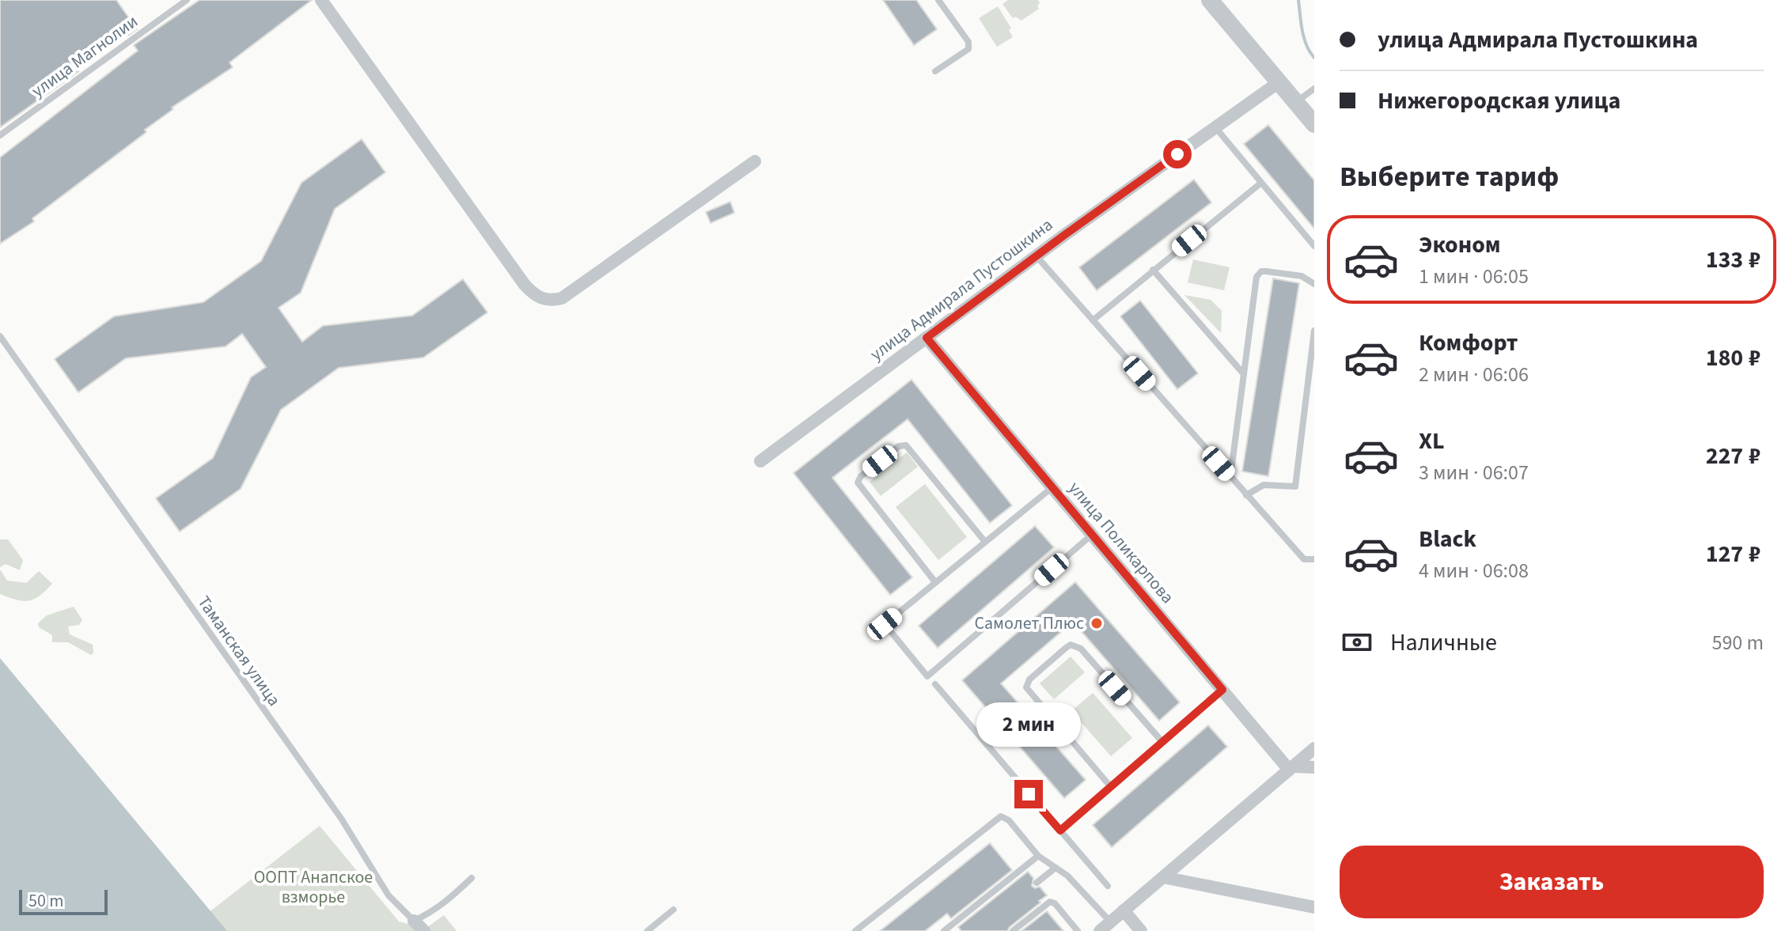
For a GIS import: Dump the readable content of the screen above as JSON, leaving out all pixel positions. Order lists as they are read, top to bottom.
{
  "streets": {
    "street": ["улица Адмирала Пустошкина", "улица Поликарпова"],
    "lane": ["улица Магнолии", "Таманская улица"]
  },
  "crossings": [
    ["улица Адмирала Пустошкина", "улица Поликарпова"]
  ],
  "parks": ["ООПТ Анапское взморье"],
  "places": ["Самолет Плюс"],
  "scale_bar": "50 m",
  "page": {
    "banner": ["улица Адмирала Пустошкина", "Нижегородская улица"],
    "heading": "Выберите тариф",
    "list": [
      {
        "name": "Эконом",
        "note": "1 мин · 06:05",
        "value": "133 ₽"
      },
      {
        "name": "Комфорт",
        "note": "2 мин · 06:06",
        "value": "180 ₽"
      },
      {
        "name": "XL",
        "note": "3 мин · 06:07",
        "value": "227 ₽"
      },
      {
        "name": "Black",
        "note": "4 мин · 06:08",
        "value": "127 ₽"
      }
    ],
    "pay": ["Наличные", "590 m"],
    "bubble": "2 мин",
    "buttons": "Заказать",
    "scale": "50 m"
  }
}
